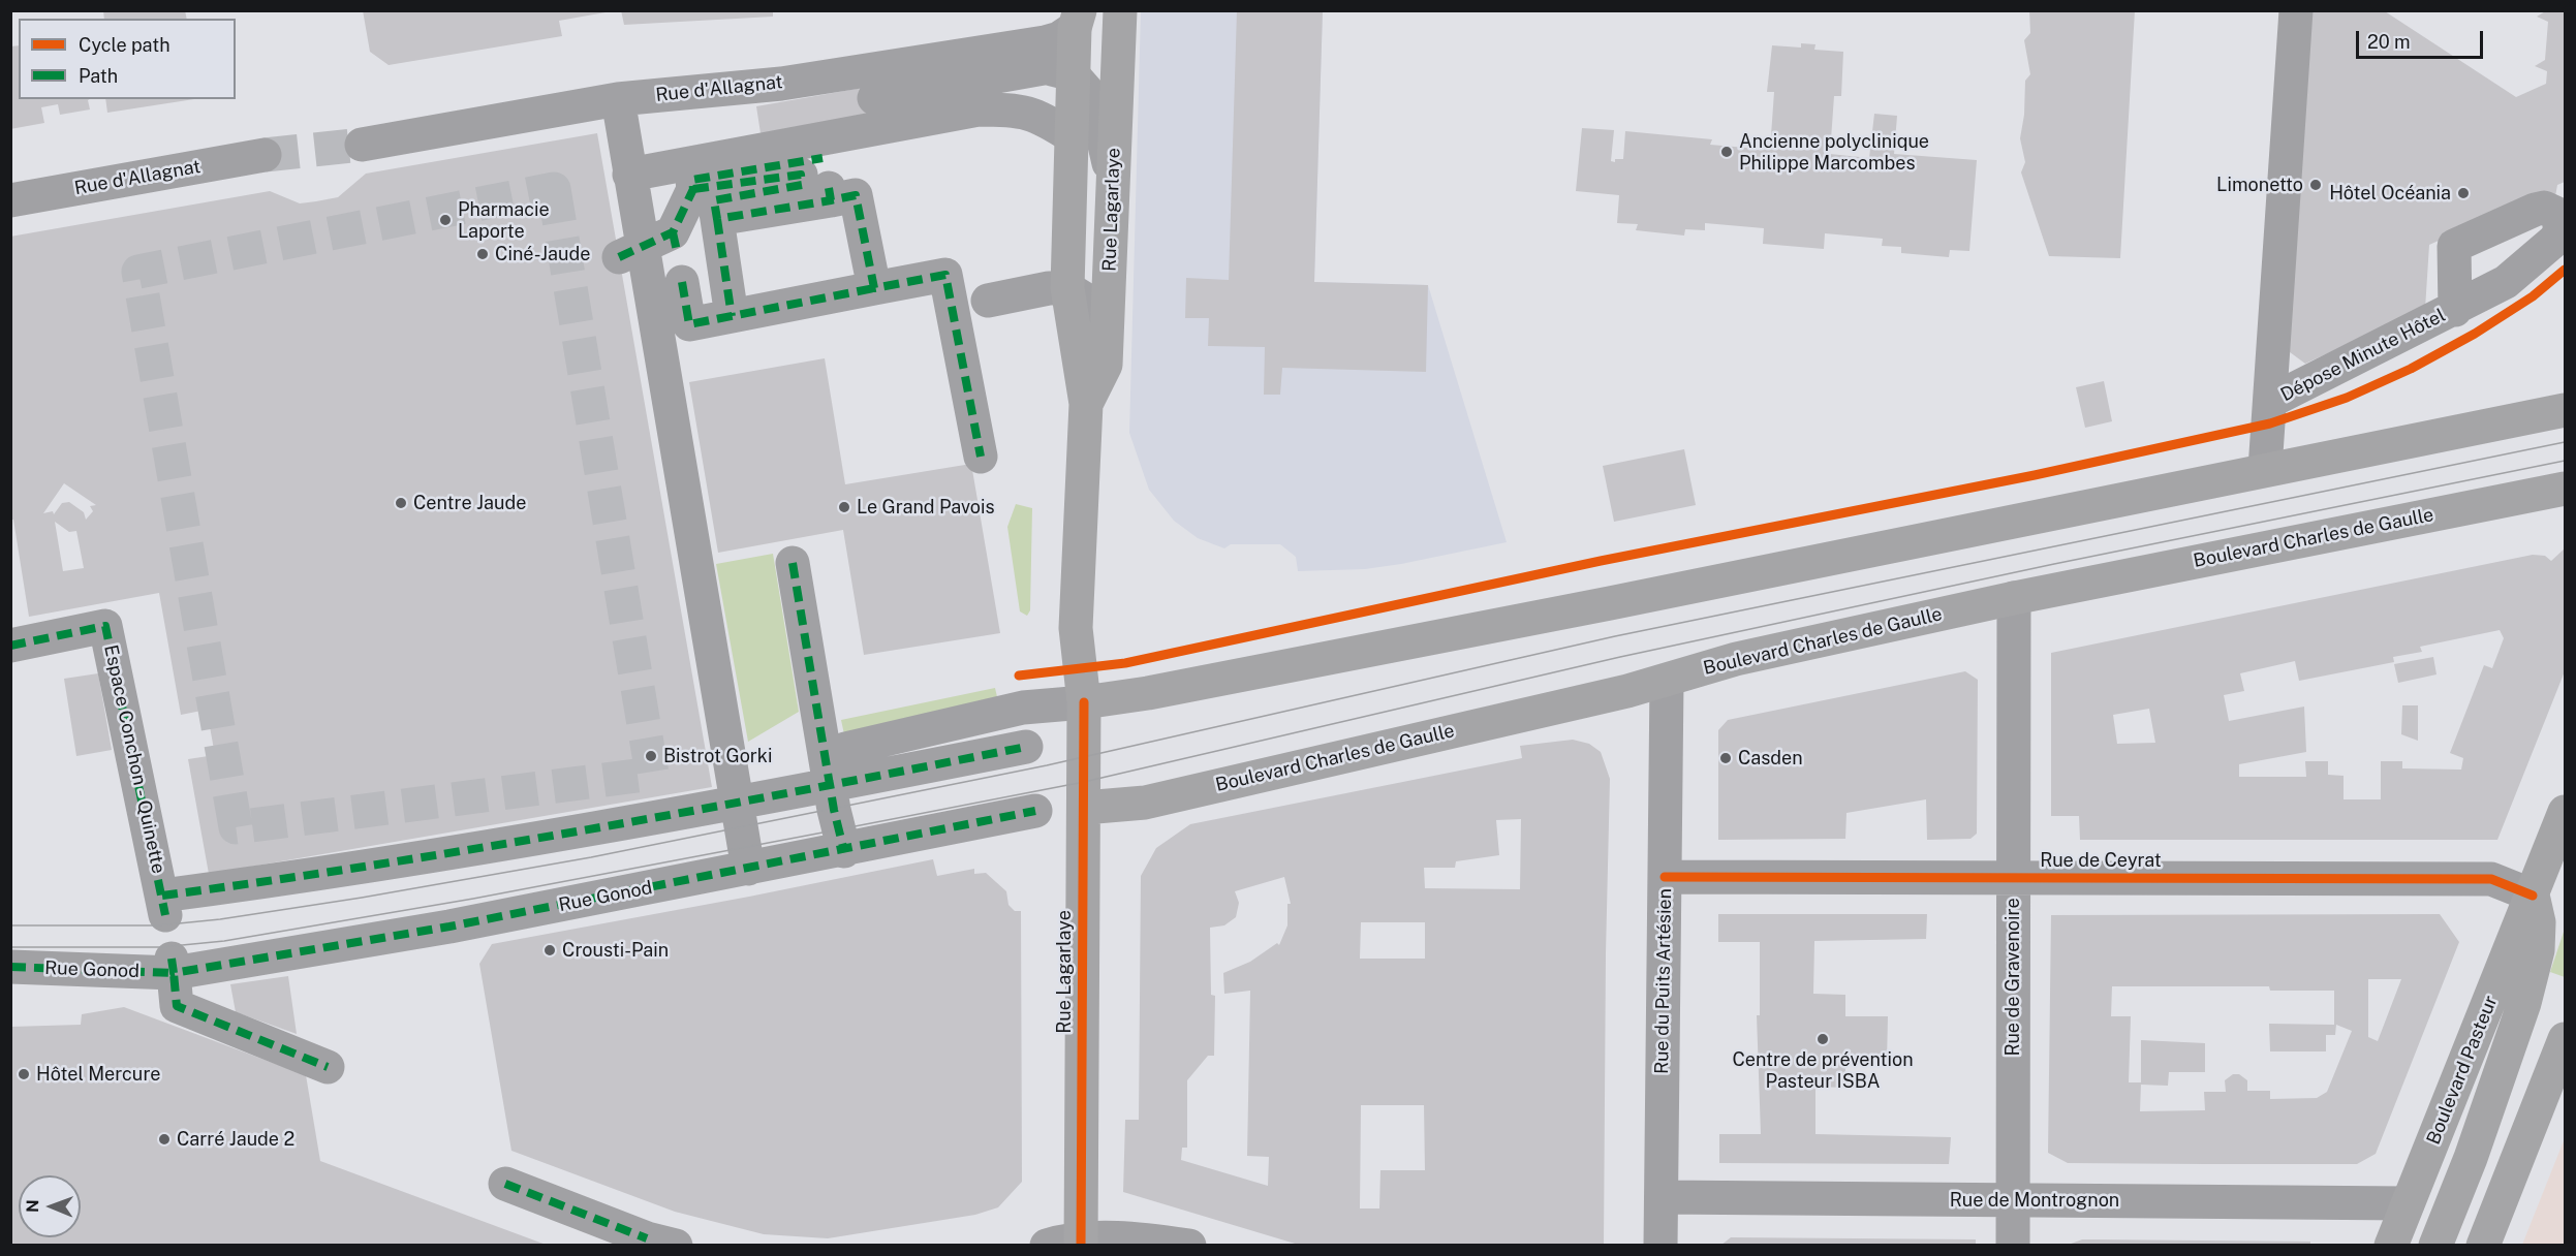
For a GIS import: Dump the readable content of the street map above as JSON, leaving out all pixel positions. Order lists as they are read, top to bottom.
{
  "streets": {
    "main road": ["Rue Lagarlaye", "Boulevard Charles de Gaulle", "Boulevard Pasteur"],
    "street": [
      "Rue d'Allagnat",
      "Dépose Minute Hôtel",
      "Espace Conchon - Quinette",
      "Rue de Ceyrat",
      "Rue Gonod",
      "Rue de Gravenoire",
      "Rue du Puits Artésien",
      "Rue de Montrognon"
    ]
  },
  "crossings": [
    ["Rue d'Allagnat", "Rue Lagarlaye"],
    ["Rue Lagarlaye", "Boulevard Charles de Gaulle"],
    ["Boulevard Charles de Gaulle", "Rue de Gravenoire"],
    ["Boulevard Charles de Gaulle", "Rue du Puits Artésien"],
    ["Rue de Ceyrat", "Rue de Gravenoire"],
    ["Rue de Ceyrat", "Rue du Puits Artésien"],
    ["Rue de Ceyrat", "Boulevard Pasteur"],
    ["Rue de Gravenoire", "Rue de Montrognon"],
    ["Rue du Puits Artésien", "Rue de Montrognon"],
    ["Boulevard Pasteur", "Rue de Montrognon"]
  ],
  "places": [
    "Ancienne polyclinique Philippe Marcombes",
    "Limonetto",
    "Hôtel Océania",
    "Pharmacie Laporte",
    "Ciné-Jaude",
    "Centre Jaude",
    "Le Grand Pavois",
    "Bistrot Gorki",
    "Casden",
    "Crousti-Pain",
    "Centre de prévention Pasteur ISBA",
    "Hôtel Mercure",
    "Carré Jaude 2"
  ],
  "legend": ["Cycle path", "Path"],
  "scale_bar": "20 m",
  "north": "left"
}
